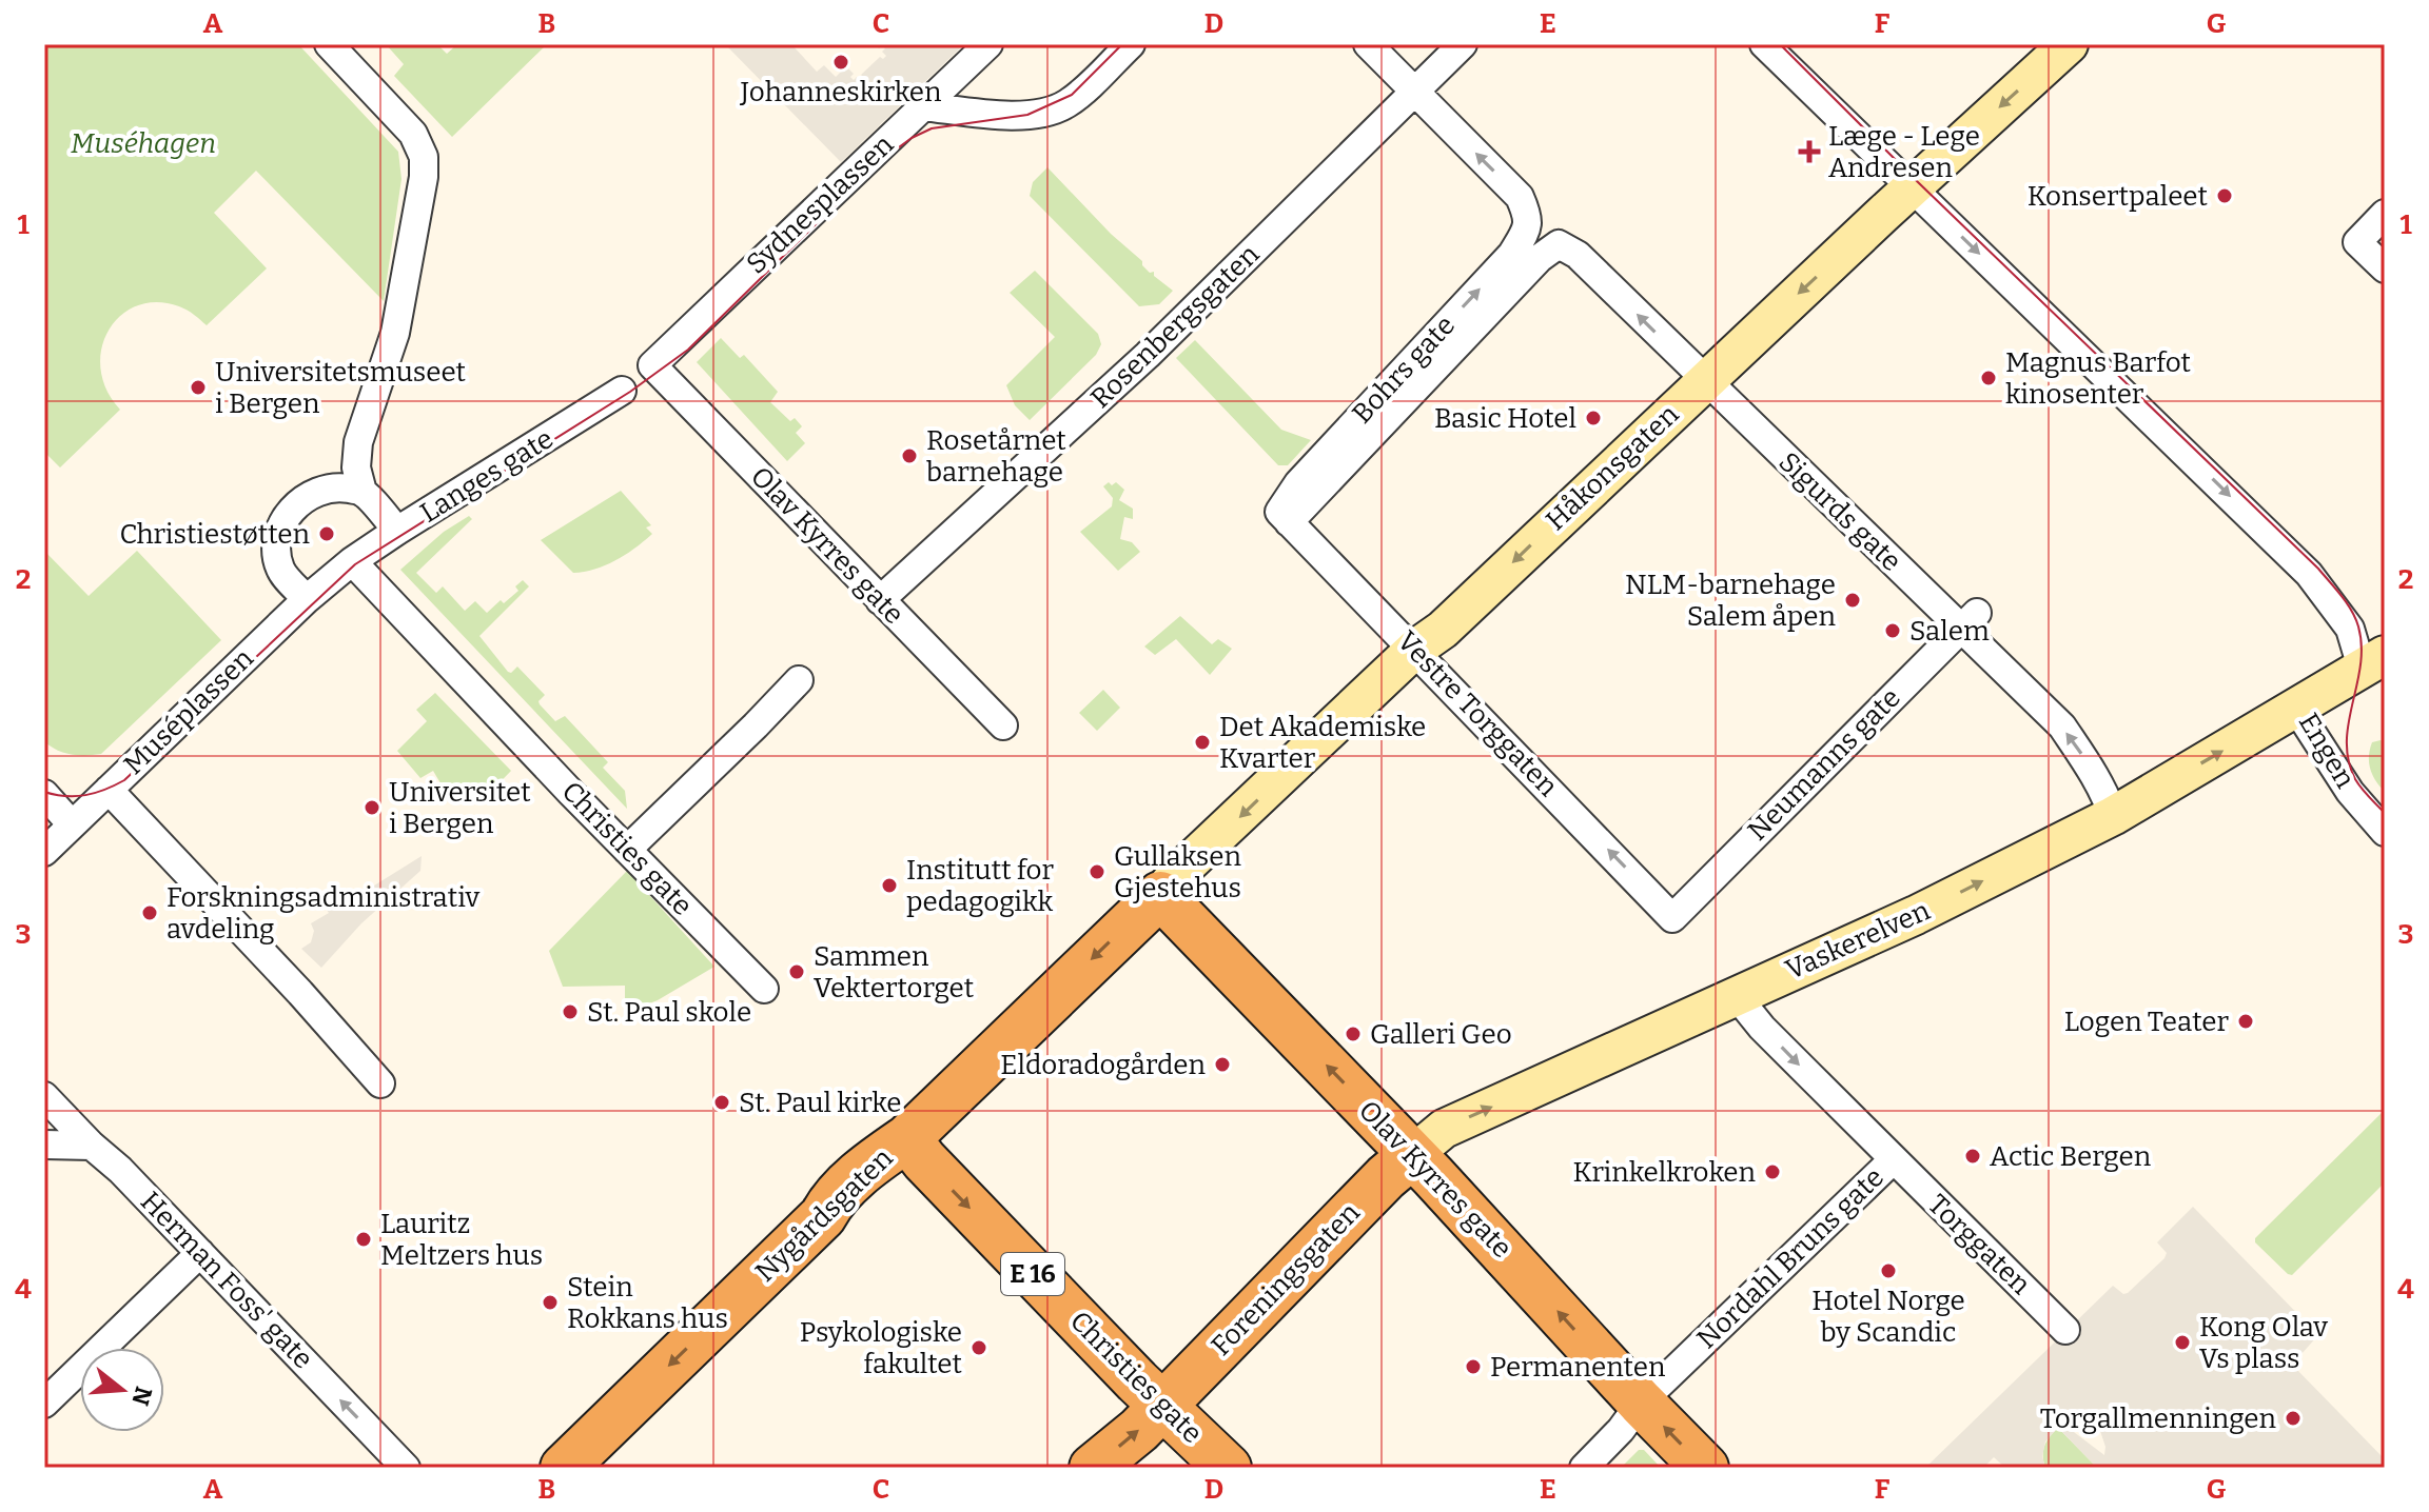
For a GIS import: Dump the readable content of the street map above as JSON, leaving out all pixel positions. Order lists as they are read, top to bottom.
{
  "streets": {
    "highway": [
      "Olav Kyrres gate",
      "Christies gate",
      "Nygårdsgaten",
      "E 16",
      "Foreningsgaten"
    ],
    "main road": ["Håkonsgaten", "Engen", "Vaskerelven"],
    "street": [
      "Sydnesplassen",
      "Rosenbergsgaten",
      "Bohrs gate",
      "Langes gate",
      "Sigurds gate",
      "Muséplassen",
      "Vestre Torggaten",
      "Neumanns gate",
      "Torggaten",
      "Nordahl Bruns gate",
      "Herman Foss' gate"
    ]
  },
  "crossings": [
    ["Sydnesplassen", "Olav Kyrres gate"],
    ["Rosenbergsgaten", "Bohrs gate"],
    ["Rosenbergsgaten", "Olav Kyrres gate"],
    ["Bohrs gate", "Sigurds gate"],
    ["Bohrs gate", "Vestre Torggaten"],
    ["Håkonsgaten", "Sigurds gate"],
    ["Håkonsgaten", "Olav Kyrres gate"],
    ["Håkonsgaten", "Vestre Torggaten"],
    ["Håkonsgaten", "Nygårdsgaten"],
    ["Langes gate", "Muséplassen"],
    ["Langes gate", "Christies gate"],
    ["Sigurds gate", "Neumanns gate"],
    ["Sigurds gate", "Vaskerelven"],
    ["Olav Kyrres gate", "Vaskerelven"],
    ["Olav Kyrres gate", "Nygårdsgaten"],
    ["Olav Kyrres gate", "Nordahl Bruns gate"],
    ["Olav Kyrres gate", "Foreningsgaten"],
    ["Muséplassen", "Christies gate"],
    ["Vestre Torggaten", "Neumanns gate"],
    ["Engen", "Vaskerelven"],
    ["Christies gate", "Nygårdsgaten"],
    ["Christies gate", "Foreningsgaten"],
    ["Vaskerelven", "Foreningsgaten"],
    ["Torggaten", "Nordahl Bruns gate"]
  ],
  "one_way": [
    "Håkonsgaten",
    "Sigurds gate",
    "Olav Kyrres gate",
    "Vestre Torggaten",
    "Christies gate",
    "Vaskerelven",
    "Nygårdsgaten",
    "Herman Foss' gate"
  ],
  "parks": ["Muséhagen"],
  "places": {
    "other": [
      "Johanneskirken",
      "Konsertpaleet",
      "Magnus Barfot kinosenter",
      "Universitetsmuseet i Bergen",
      "Basic Hotel",
      "Rosetårnet barnehage",
      "Christiestøtten",
      "NLM-barnehage Salem åpen",
      "Salem",
      "Det Akademiske Kvarter",
      "Universitet i Bergen",
      "Gullaksen Gjestehus",
      "Institutt for pedagogikk",
      "Forskningsadministrativ avdeling",
      "Sammen Vektertorget",
      "St. Paul skole",
      "Logen Teater",
      "Galleri Geo",
      "Eldoradogården",
      "St. Paul kirke",
      "Actic Bergen",
      "Krinkelkroken",
      "Lauritz Meltzers hus",
      "Hotel Norge by Scandic",
      "Stein Rokkans hus",
      "Kong Olav Vs plass",
      "Psykologiske fakultet",
      "Permanenten",
      "Torgallmenningen"
    ],
    "health": ["Læge - Lege Andresen"]
  },
  "north": "right",
  "grid": {
    "columns": [
      "A",
      "B",
      "C",
      "D",
      "E",
      "F",
      "G"
    ],
    "rows": [
      "1",
      "2",
      "3",
      "4"
    ]
  }
}
